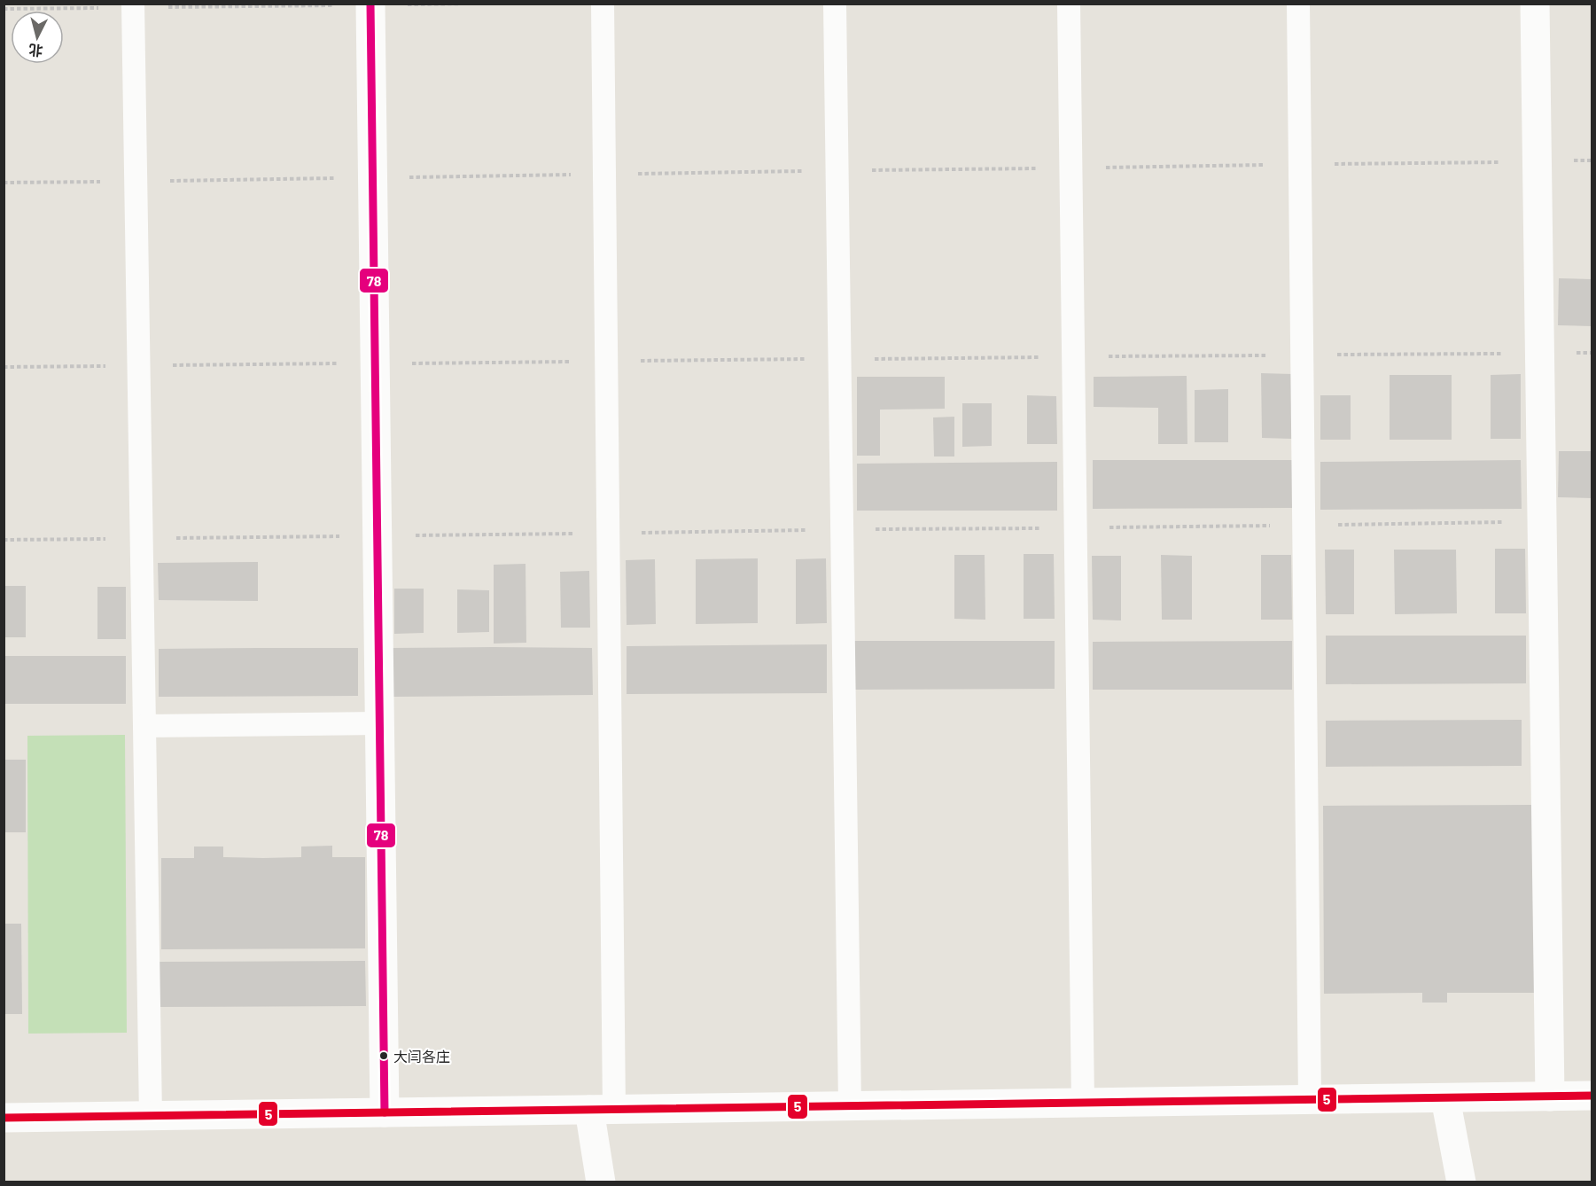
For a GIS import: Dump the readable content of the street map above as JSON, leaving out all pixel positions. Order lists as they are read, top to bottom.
{
  "places": ["大闫各庄"],
  "lines": ["transit line 78", "transit line 5"],
  "north": "bottom"
}
